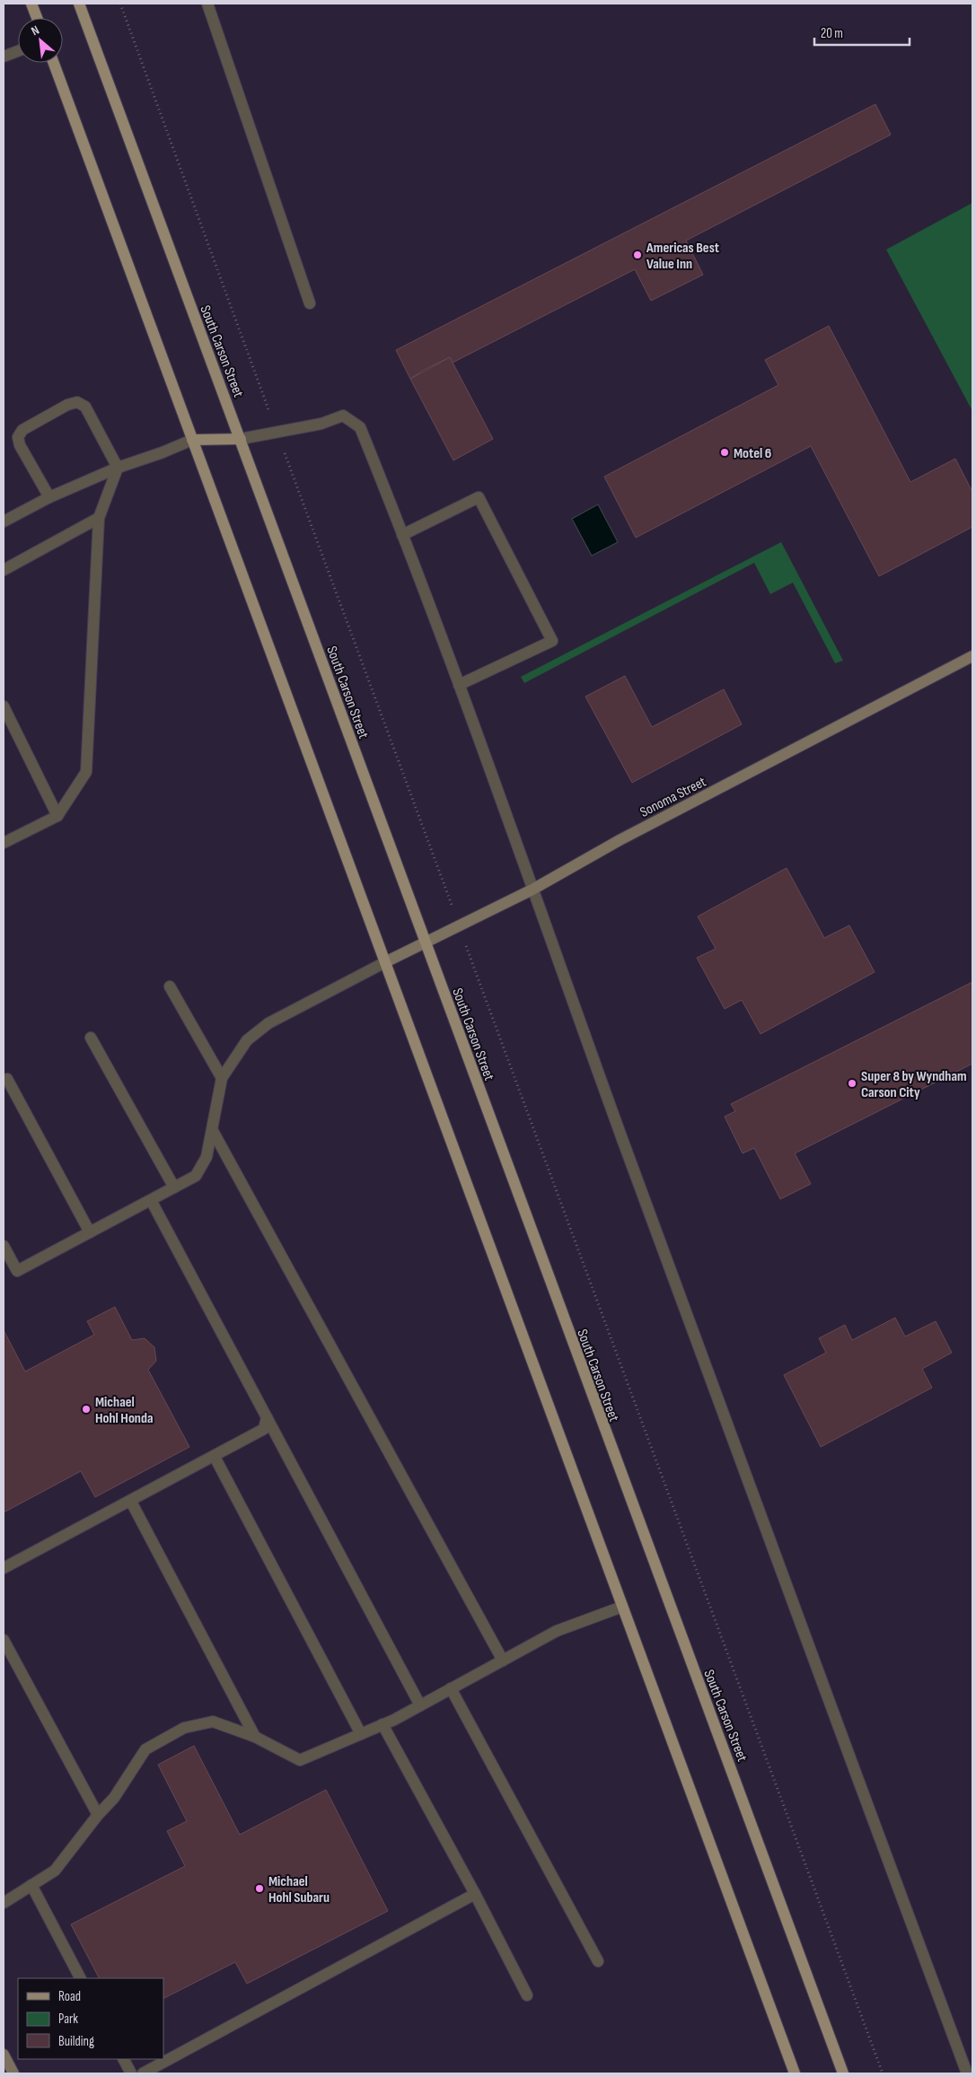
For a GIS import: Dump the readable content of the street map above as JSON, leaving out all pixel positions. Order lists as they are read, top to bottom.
{
  "streets": {
    "main road": ["South Carson Street"],
    "street": ["Sonoma Street"]
  },
  "crossings": [
    ["South Carson Street", "Sonoma Street"]
  ],
  "places": [
    "Americas Best Value Inn",
    "Motel 6",
    "Super 8 by Wyndham Carson City",
    "Michael Hohl Honda",
    "Michael Hohl Subaru"
  ],
  "legend": ["Road", "Park", "Building"],
  "scale_bar": "20 m",
  "north": "top left"
}
